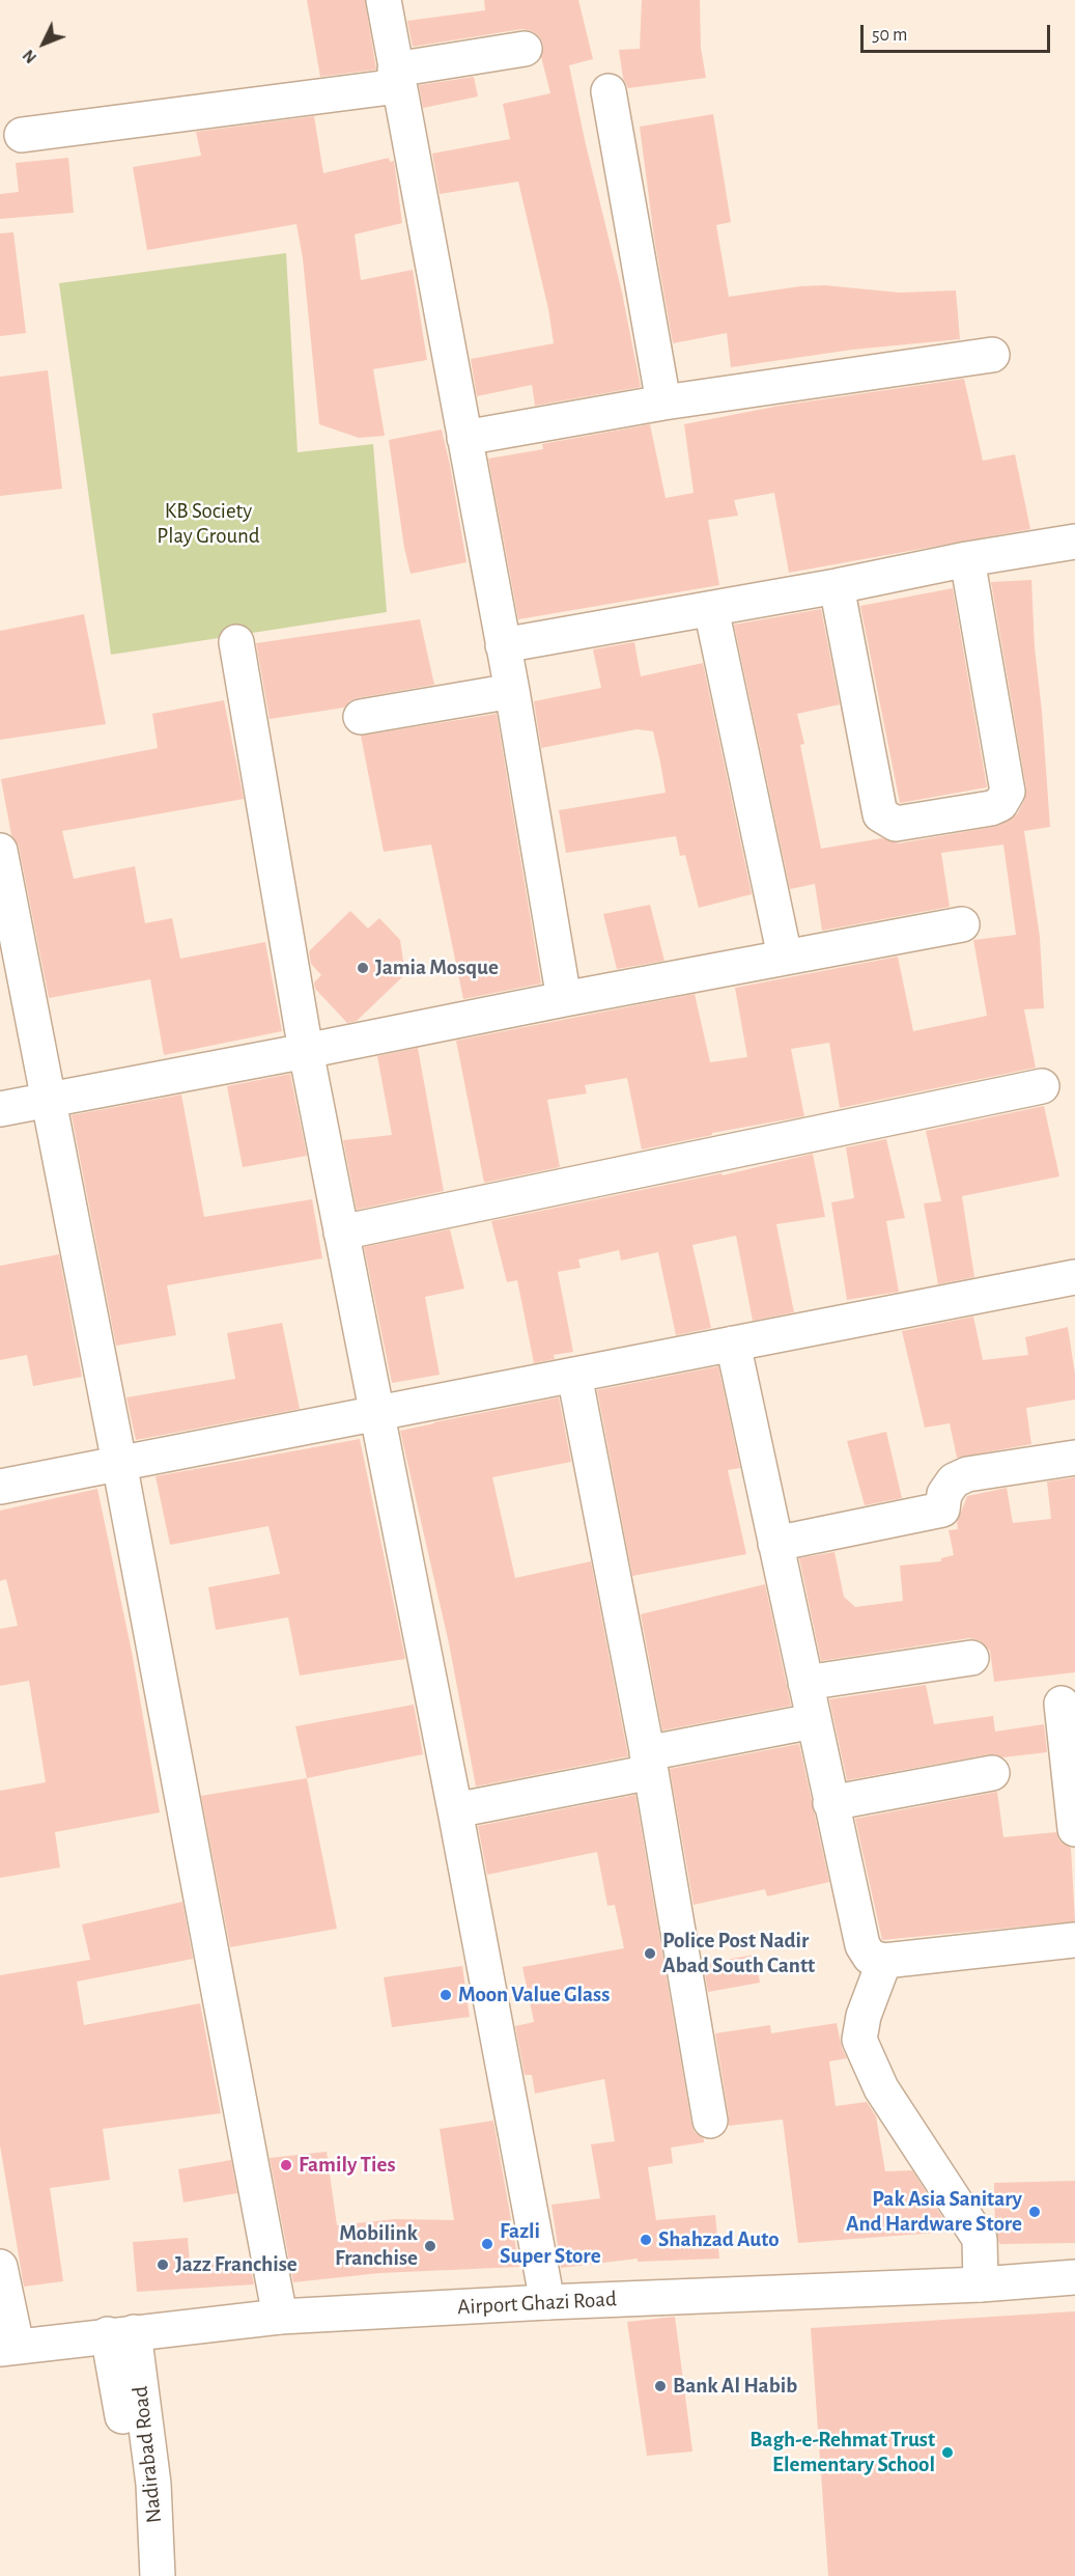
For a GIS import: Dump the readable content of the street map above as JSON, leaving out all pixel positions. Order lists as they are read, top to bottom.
{
  "streets": {
    "street": ["Airport Ghazi Road", "Nadirabad Road"]
  },
  "crossings": [
    ["Airport Ghazi Road", "Nadirabad Road"]
  ],
  "parks": ["KB Society Play Ground"],
  "places": [
    "Jamia Mosque",
    "Police Post Nadir Abad South Cantt",
    "Moon Value Glass",
    "Family Ties",
    "Pak Asia Sanitary And Hardware Store",
    "Shahzad Auto",
    "Fazli Super Store",
    "Mobilink Franchise",
    "Jazz Franchise",
    "Bank Al Habib",
    "Bagh-e-Rehmat Trust Elementary School"
  ],
  "scale_bar": "50 m",
  "north": "bottom left"
}
